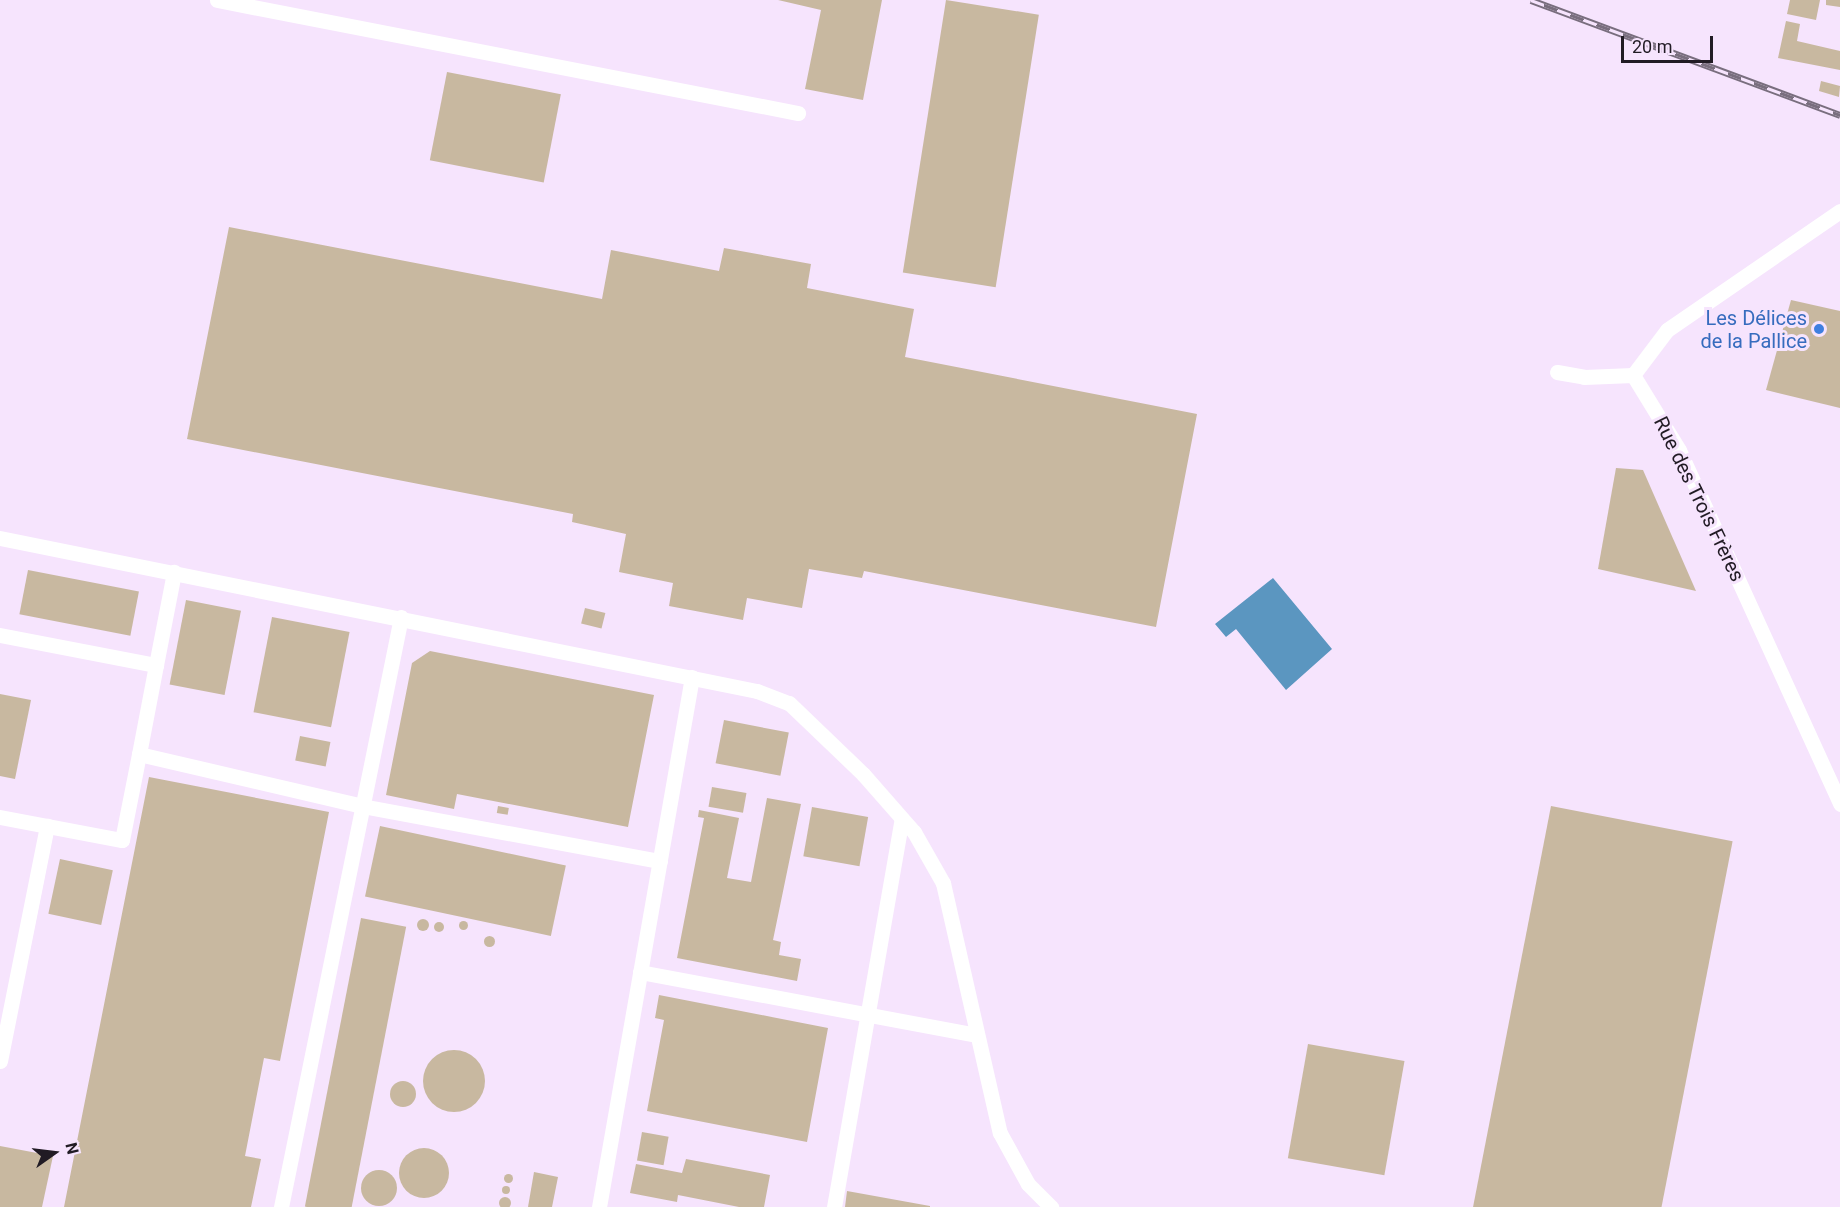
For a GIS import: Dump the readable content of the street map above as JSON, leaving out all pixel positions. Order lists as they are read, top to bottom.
{
  "streets": {
    "lane": ["Rue des Trois Frères"]
  },
  "places": ["Les Délices de la Pallice"],
  "scale_bar": "20 m",
  "north": "right"
}
